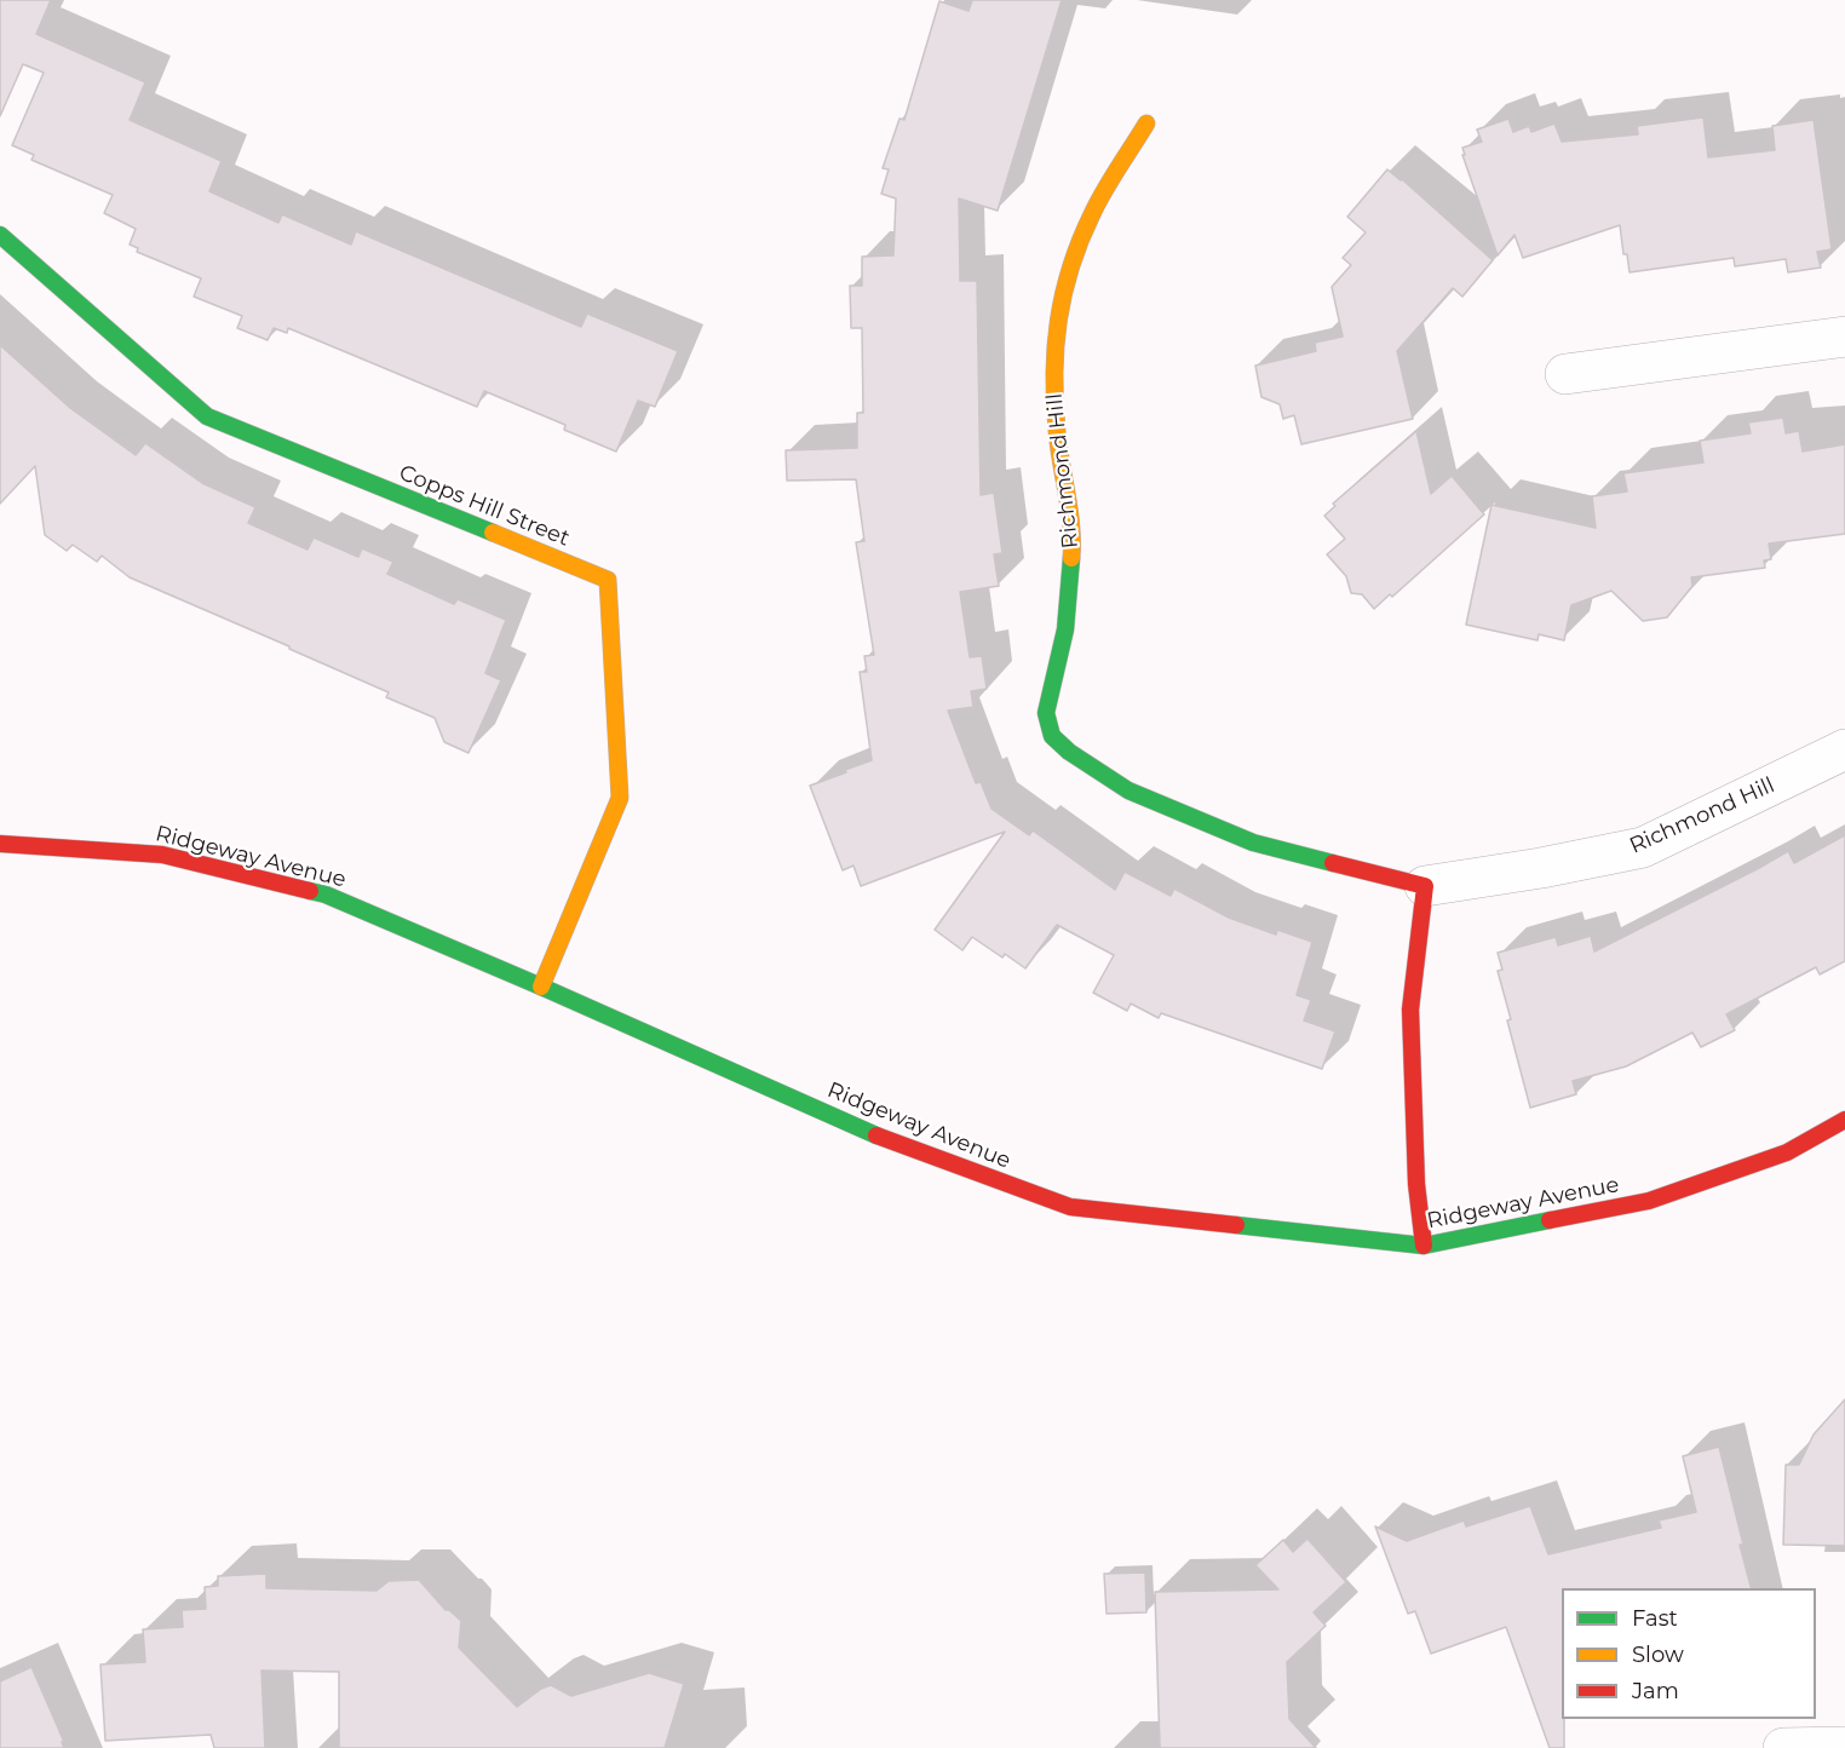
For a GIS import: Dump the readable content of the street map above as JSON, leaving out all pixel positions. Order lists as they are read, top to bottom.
{
  "streets": {
    "street": ["Richmond Hill", "Copps Hill Street", "Ridgeway Avenue"]
  },
  "crossings": [
    ["Copps Hill Street", "Ridgeway Avenue"]
  ],
  "legend": ["Fast", "Slow", "Jam"]
}
